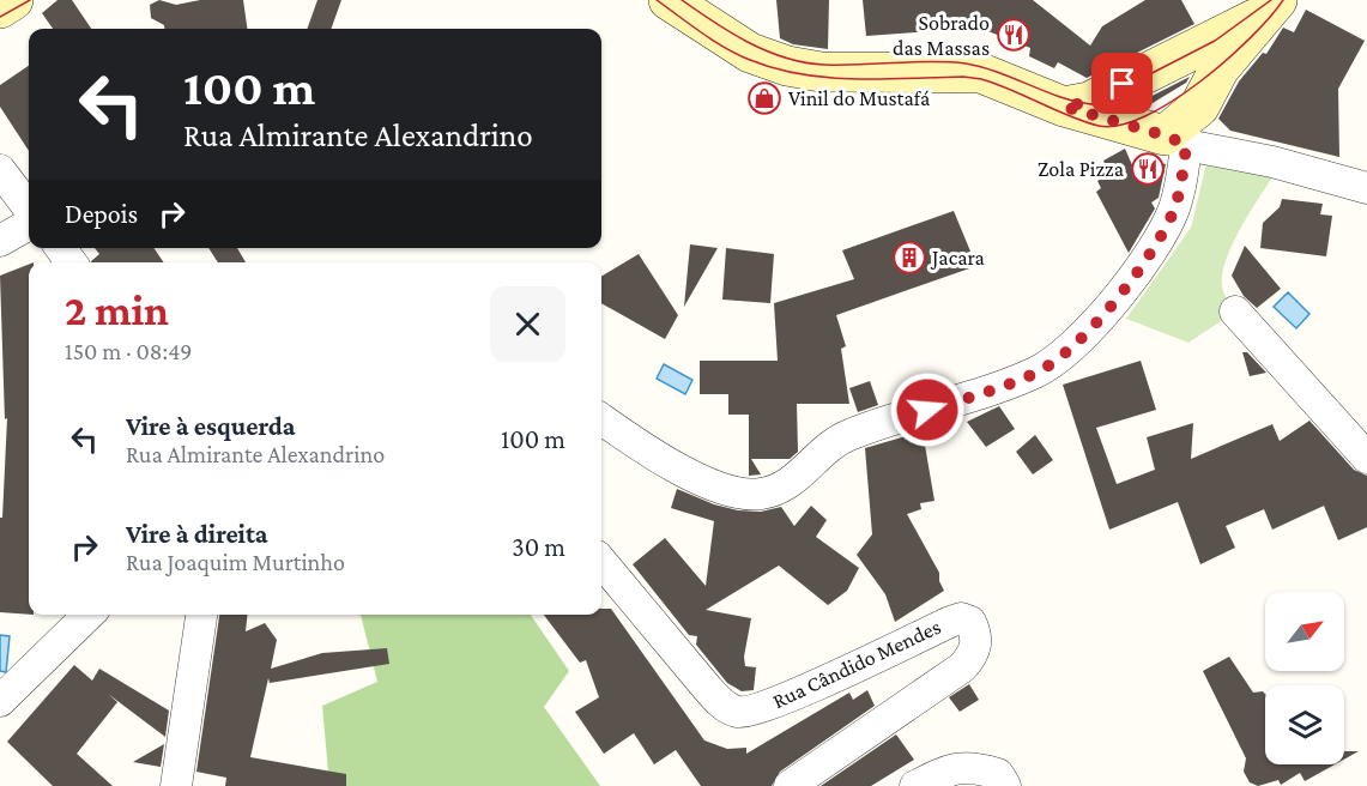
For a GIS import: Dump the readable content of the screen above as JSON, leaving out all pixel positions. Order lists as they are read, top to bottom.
{
  "streets": {
    "street": ["Rua Cândido Mendes"]
  },
  "places": {
    "restaurant": ["Sobrado das Massas", "Zola Pizza"],
    "shop": ["Vinil do Mustafá"],
    "building": ["Jacara"]
  },
  "north": "top right",
  "page": {
    "turn": ["100 m", "Rua Almirante Alexandrino"],
    "then": "Depois",
    "heading": ["2 min", "150 m · 08:49"],
    "list": [
      {
        "name": "Vire à esquerda",
        "note": "Rua Almirante Alexandrino",
        "value": "100 m"
      },
      {
        "name": "Vire à direita",
        "note": "Rua Joaquim Murtinho",
        "value": "30 m"
      }
    ]
  }
}
